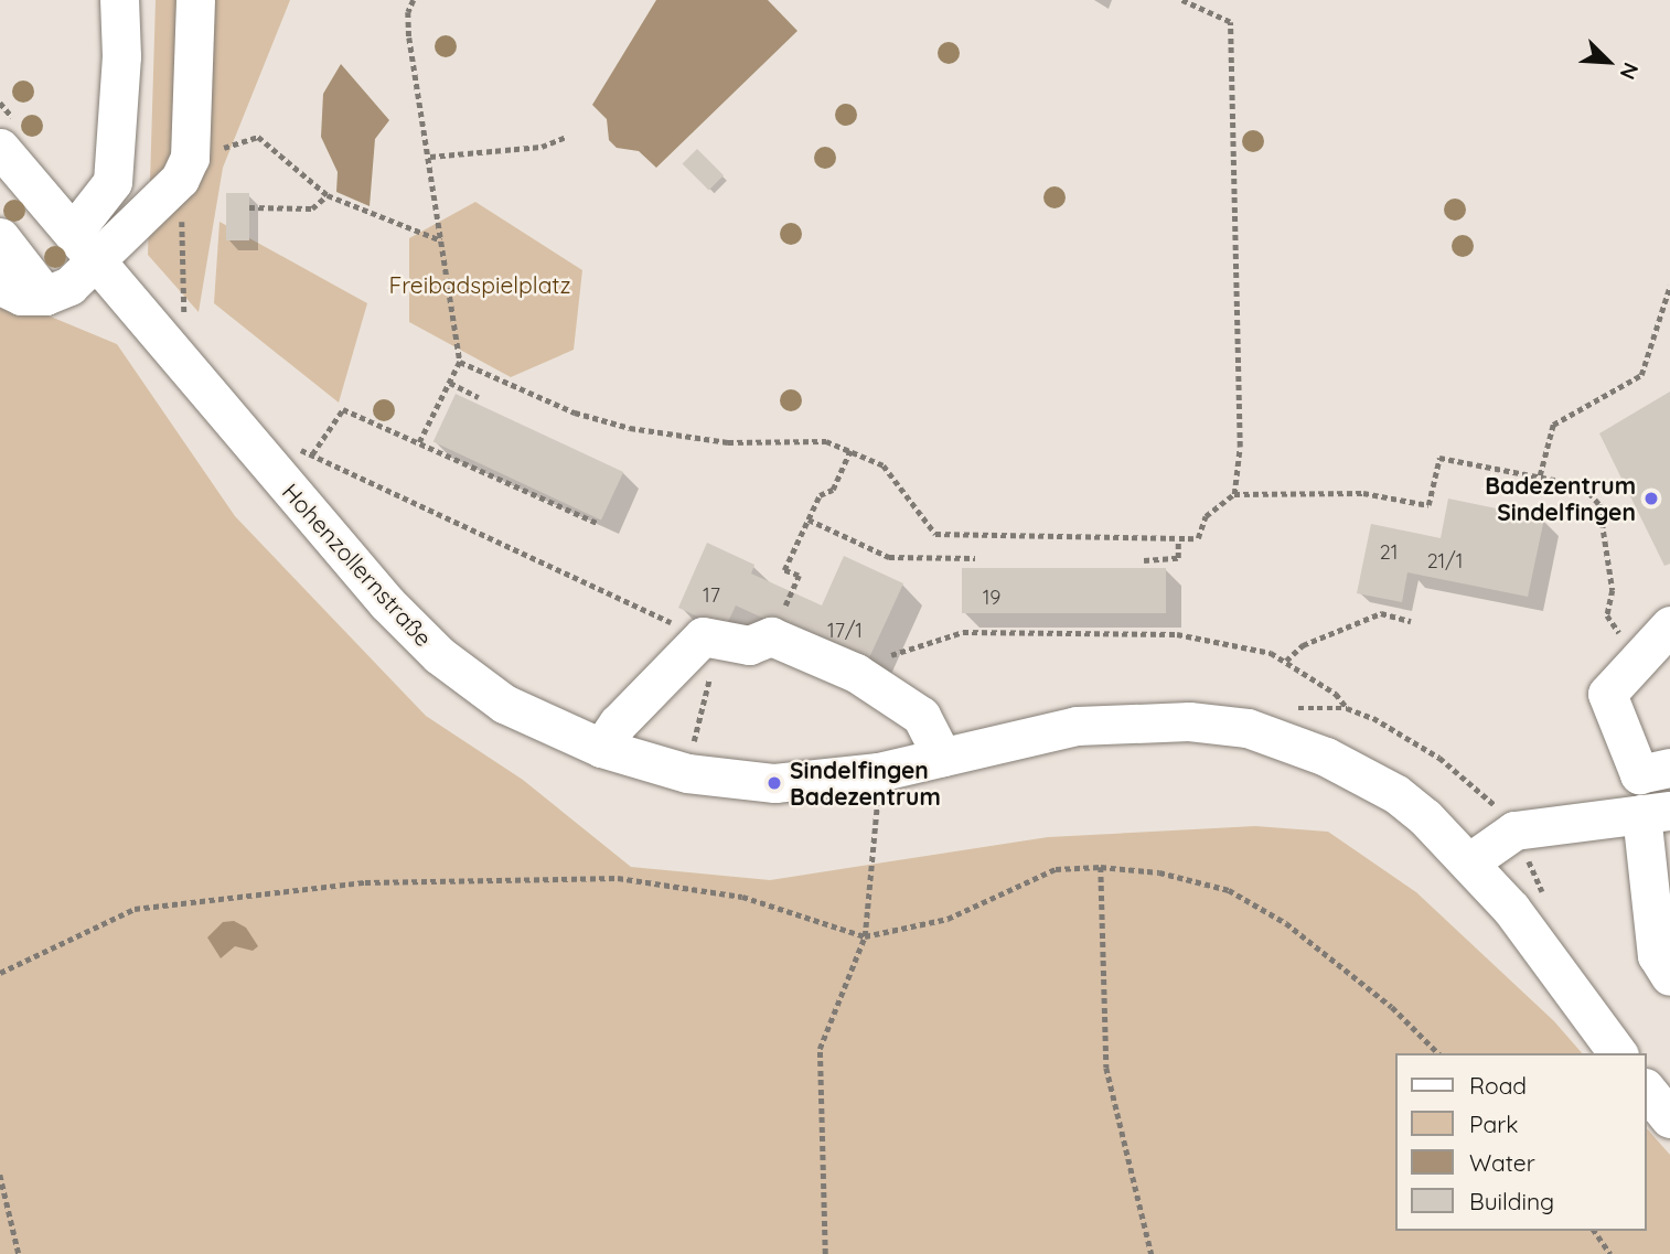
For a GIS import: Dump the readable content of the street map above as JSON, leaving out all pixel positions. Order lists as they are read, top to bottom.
{
  "streets": {
    "street": ["Hohenzollernstraße"]
  },
  "parks": ["Freibadspielplatz"],
  "places": ["Badezentrum Sindelfingen", "Sindelfingen Badezentrum"],
  "house_numbers": [
    "21",
    "21/1",
    "17",
    "19",
    "17/1"
  ],
  "legend": [
    "Road",
    "Park",
    "Water",
    "Building"
  ],
  "north": "bottom right"
}
